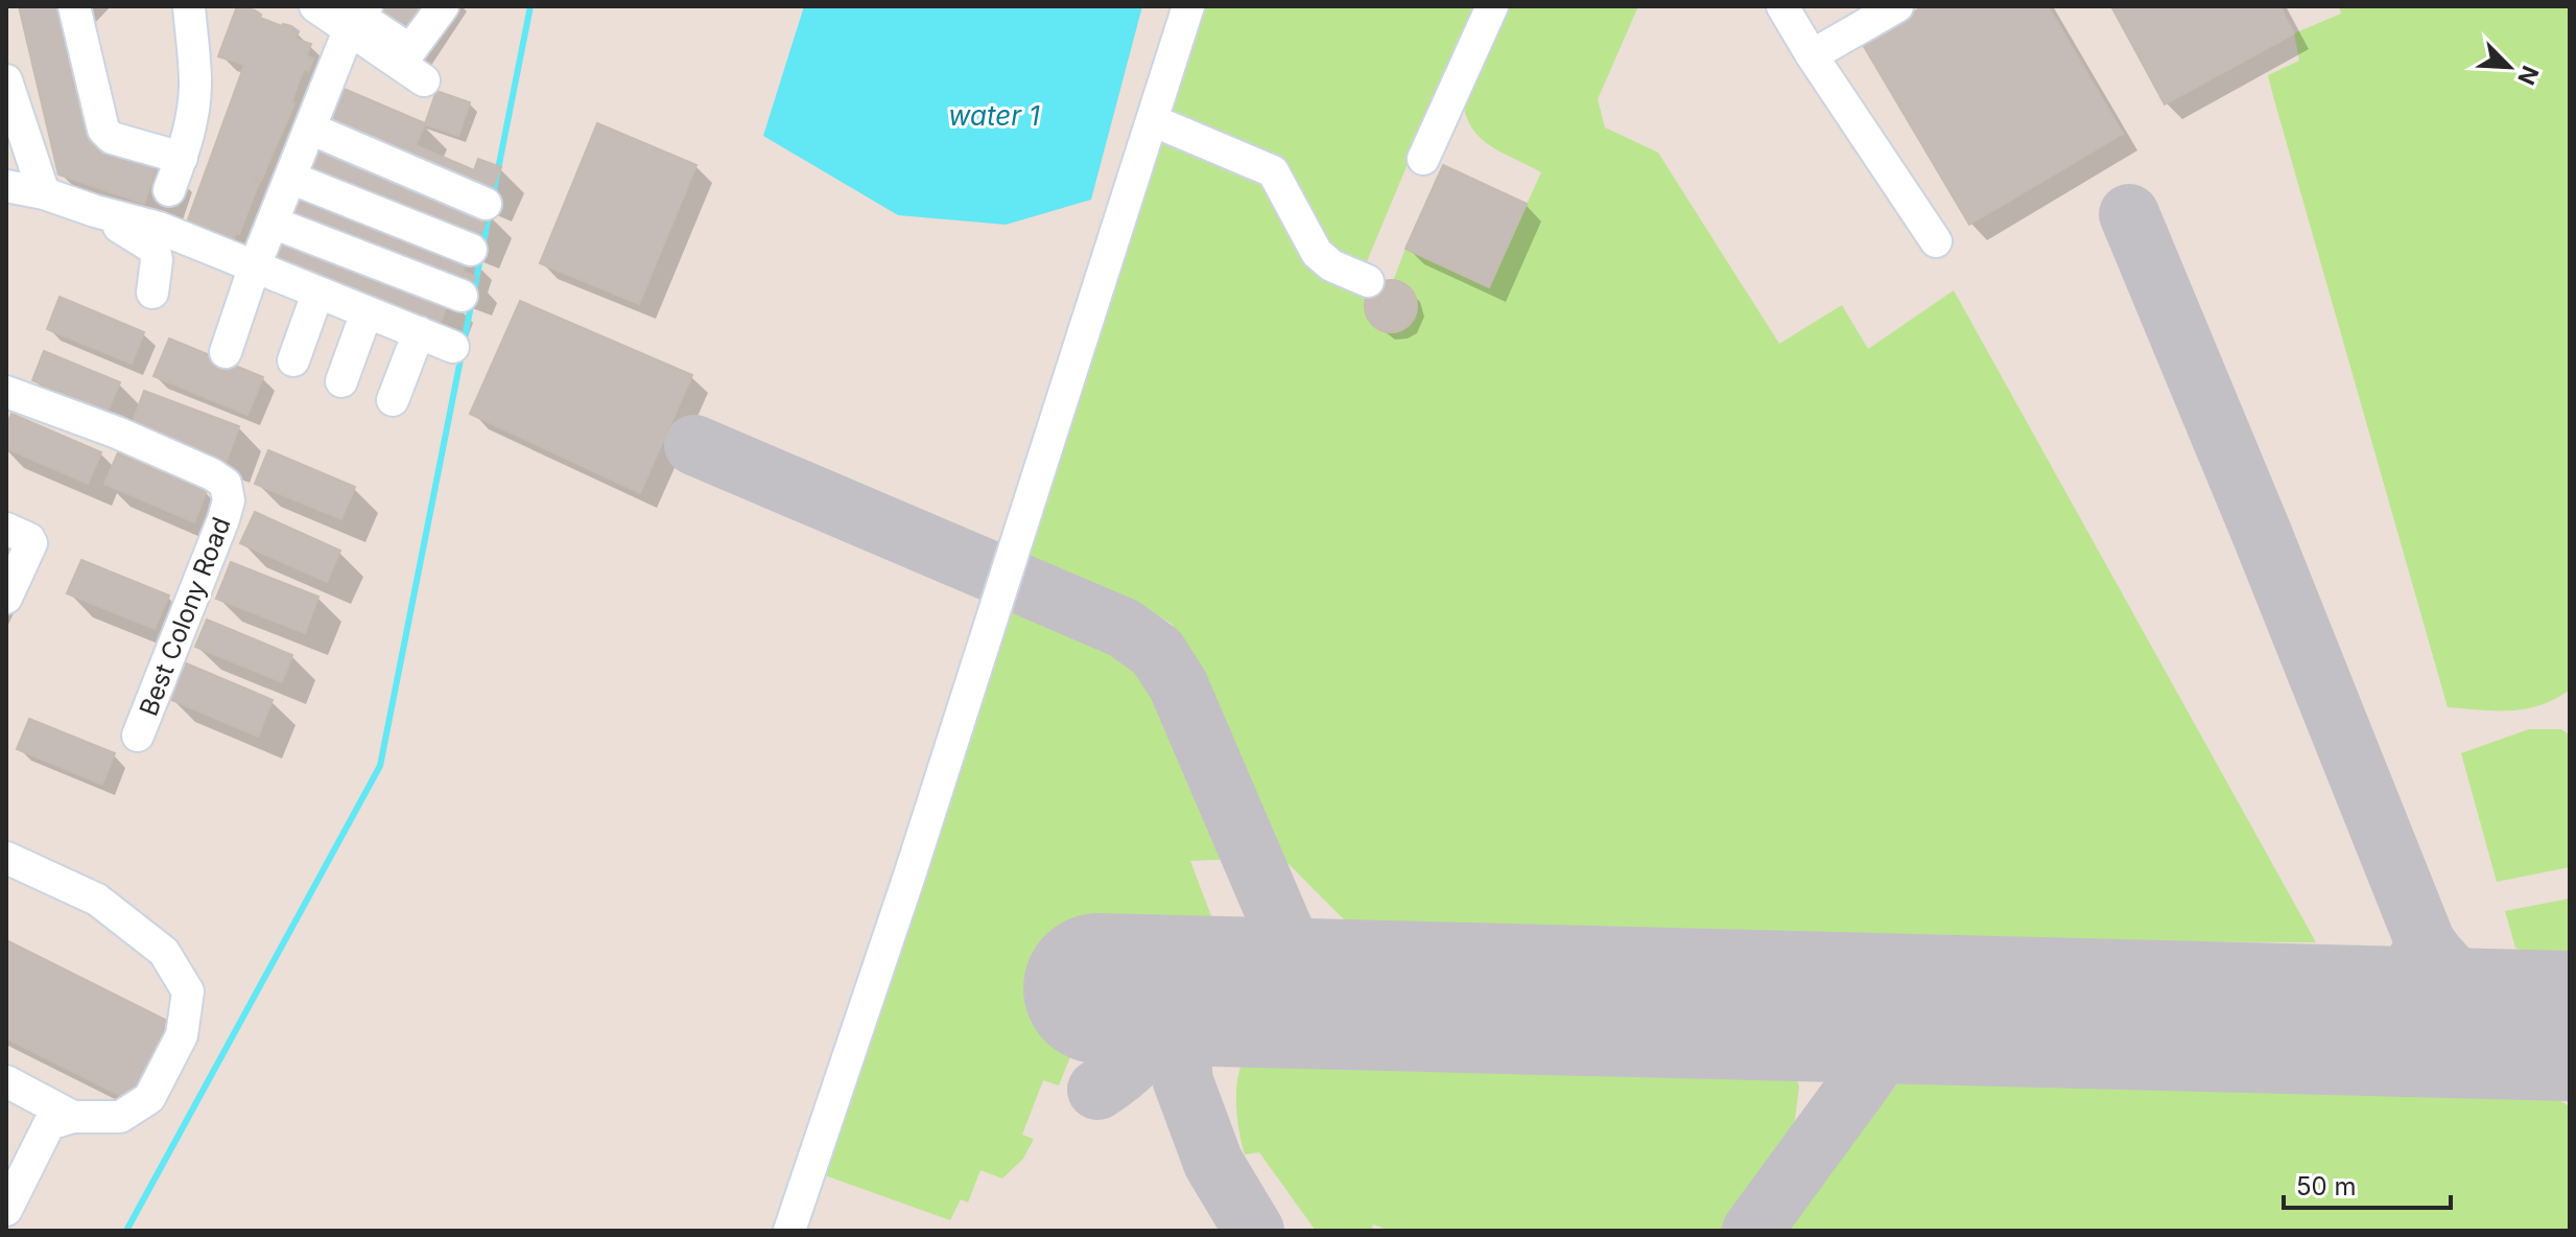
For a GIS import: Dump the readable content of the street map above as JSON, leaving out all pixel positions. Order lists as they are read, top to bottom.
{
  "streets": {
    "street": ["Best Colony Road"]
  },
  "water": ["water 1"],
  "scale_bar": "50 m",
  "north": "bottom right"
}
